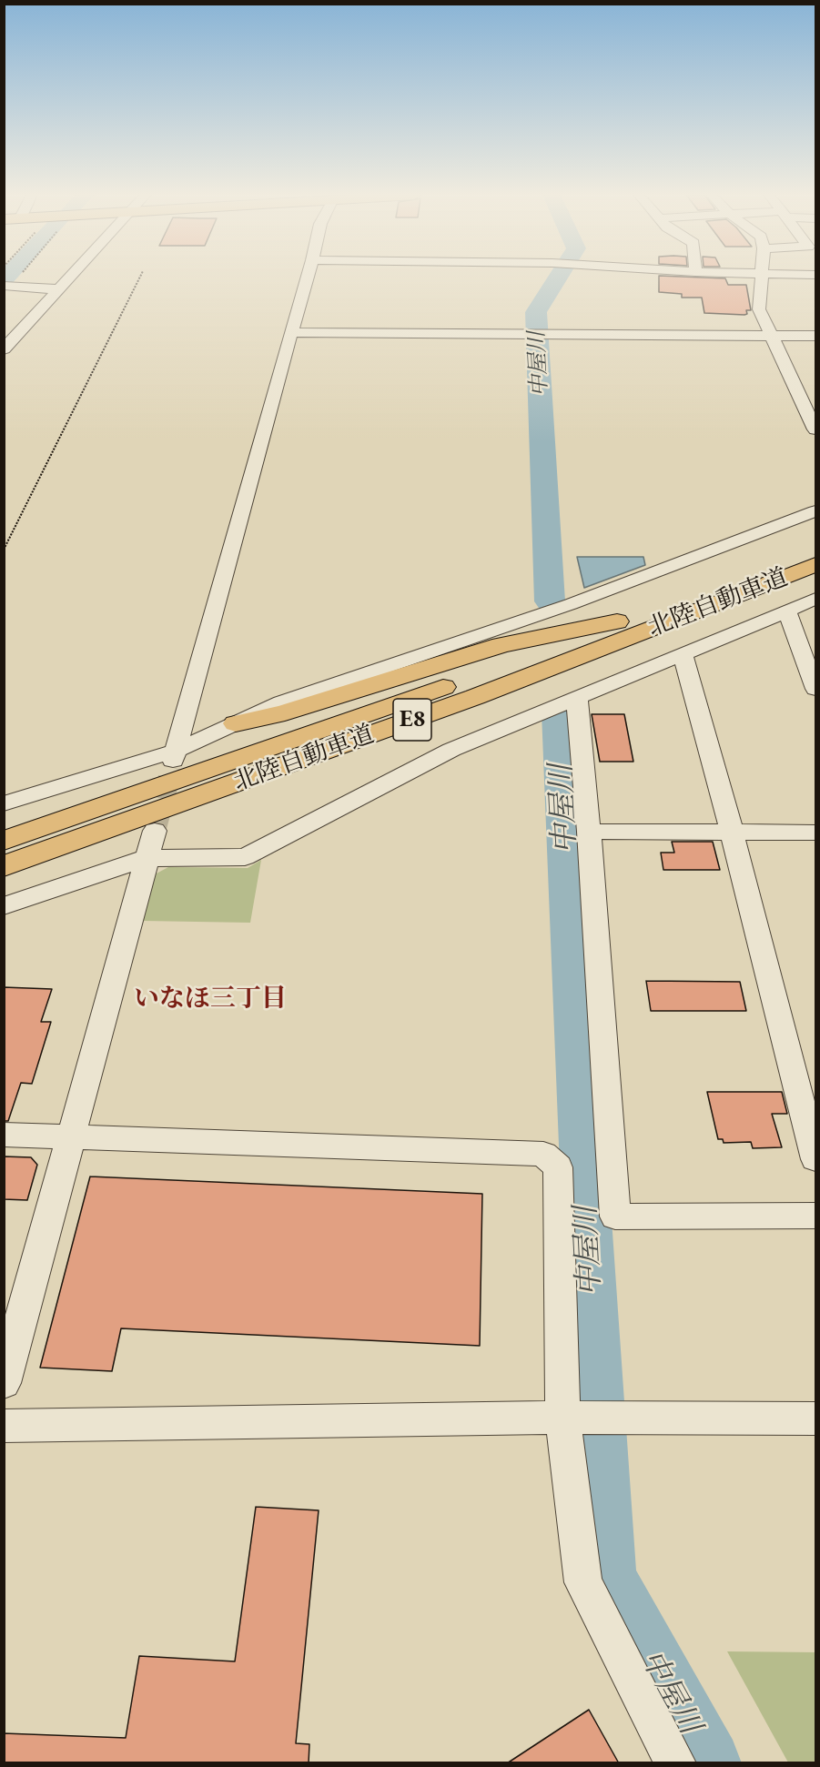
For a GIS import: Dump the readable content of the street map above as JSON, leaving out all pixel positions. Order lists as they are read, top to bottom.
{
  "streets": {
    "main road": ["北陸自動車道", "E8"]
  },
  "districts": ["いなほ三丁目"],
  "water": ["中屋川"]
}
